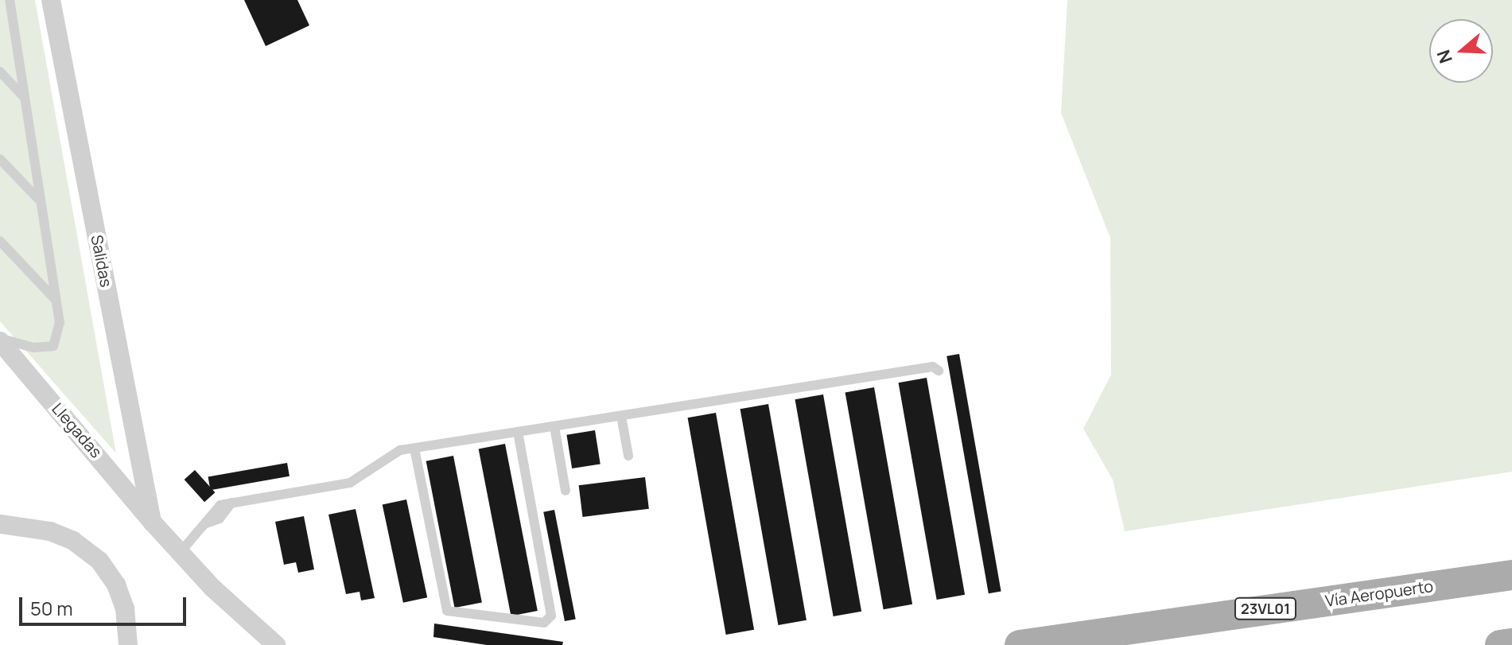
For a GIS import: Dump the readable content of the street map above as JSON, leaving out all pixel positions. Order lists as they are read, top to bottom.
{
  "streets": {
    "main road": ["Vía Aeropuerto", "23VL01"],
    "street": ["Salidas", "Llegadas"]
  },
  "crossings": [
    ["Salidas", "Llegadas"]
  ],
  "scale_bar": "50 m",
  "north": "left"
}
